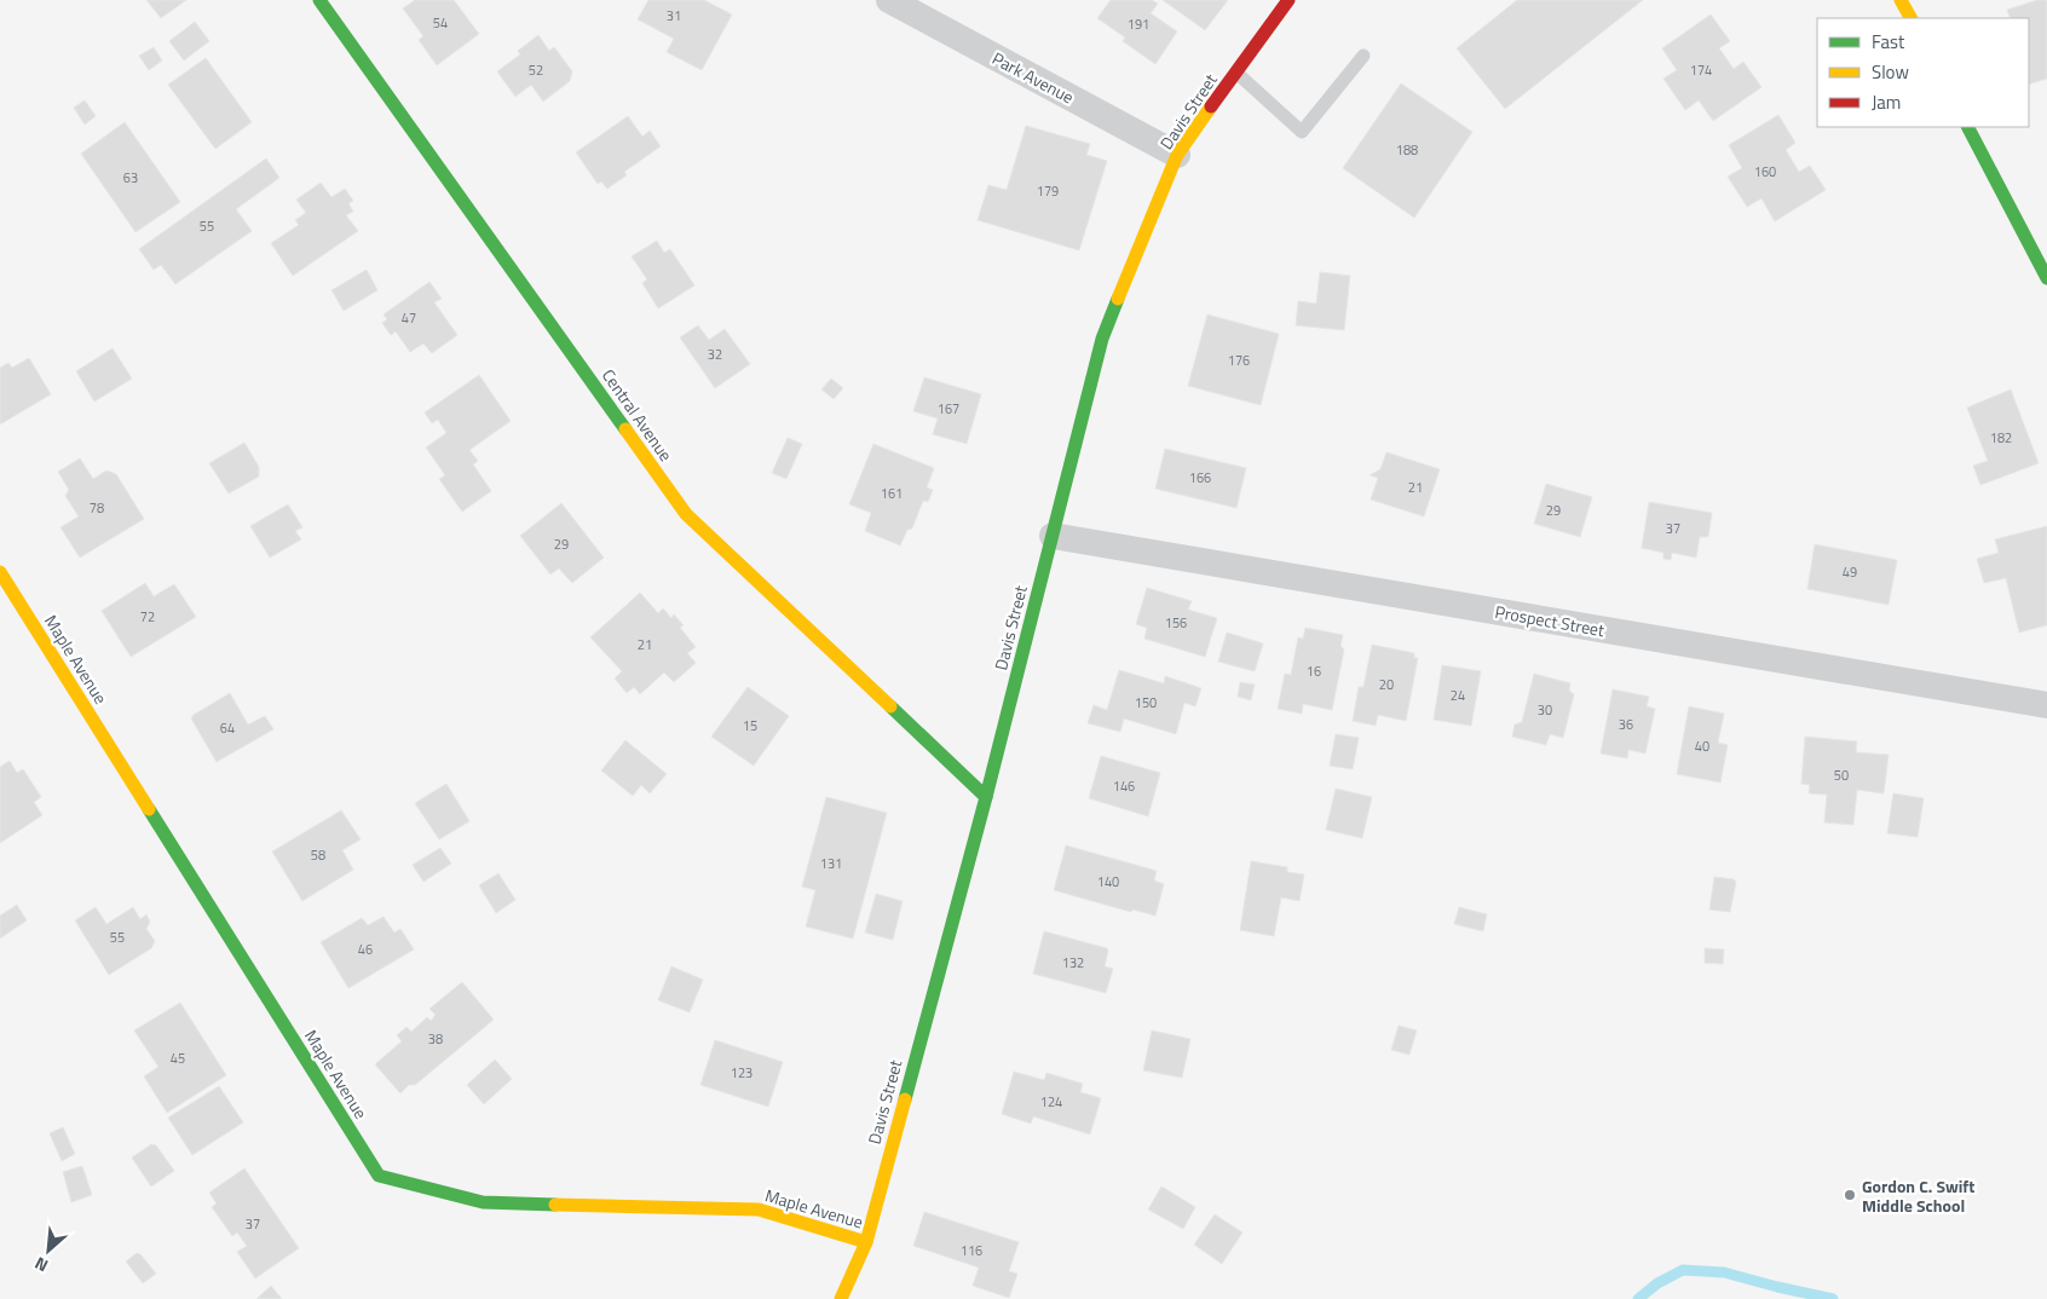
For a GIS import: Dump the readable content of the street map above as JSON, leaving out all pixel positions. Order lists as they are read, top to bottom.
{
  "streets": {
    "street": [
      "Park Avenue",
      "Davis Street",
      "Central Avenue",
      "Prospect Street",
      "Maple Avenue"
    ]
  },
  "crossings": [
    ["Park Avenue", "Davis Street"],
    ["Davis Street", "Central Avenue"],
    ["Davis Street", "Prospect Street"],
    ["Davis Street", "Maple Avenue"]
  ],
  "places": ["Gordon C. Swift Middle School"],
  "house_numbers": [
    "31",
    "54",
    "191",
    "52",
    "174",
    "188",
    "160",
    "63",
    "179",
    "55",
    "47",
    "32",
    "176",
    "167",
    "182",
    "166",
    "21",
    "161",
    "78",
    "29",
    "37",
    "29",
    "49",
    "72",
    "156",
    "21",
    "16",
    "20",
    "24",
    "150",
    "30",
    "36",
    "15",
    "64",
    "40",
    "50",
    "146",
    "58",
    "131",
    "140",
    "55",
    "46",
    "132",
    "38",
    "45",
    "123",
    "124",
    "37",
    "116"
  ],
  "legend": ["Fast", "Slow", "Jam"],
  "north": "bottom left"
}
